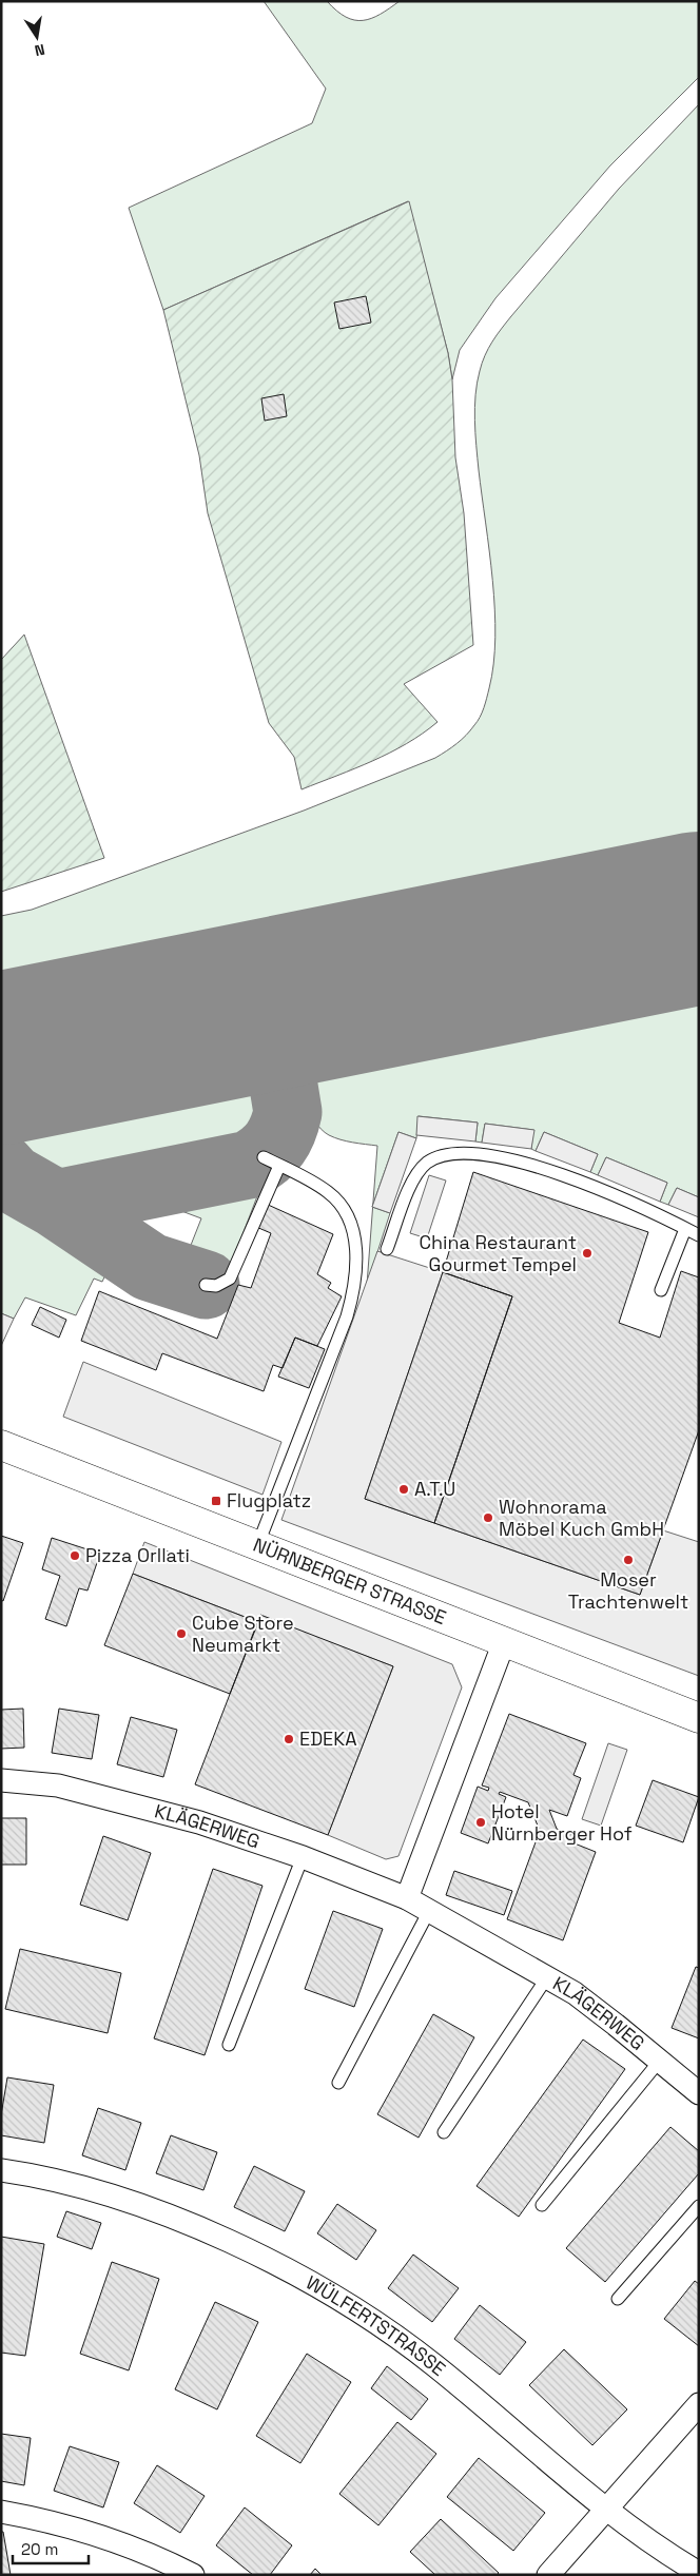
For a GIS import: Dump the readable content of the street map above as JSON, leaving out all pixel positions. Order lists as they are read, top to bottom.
{
  "streets": {
    "main road": ["NÜRNBERGER STRASSE"],
    "street": ["KLÄGERWEG", "WÜLFERTSTRASSE"]
  },
  "places": {
    "other": [
      "China Restaurant Gourmet Tempel",
      "A.T.U",
      "Wohnorama Möbel Kuch GmbH",
      "Pizza Orllati",
      "Moser Trachtenwelt",
      "Cube Store Neumarkt",
      "EDEKA",
      "Hotel Nürnberger Hof"
    ],
    "transit": ["Flugplatz"]
  },
  "scale_bar": "20 m",
  "north": "bottom"
}
